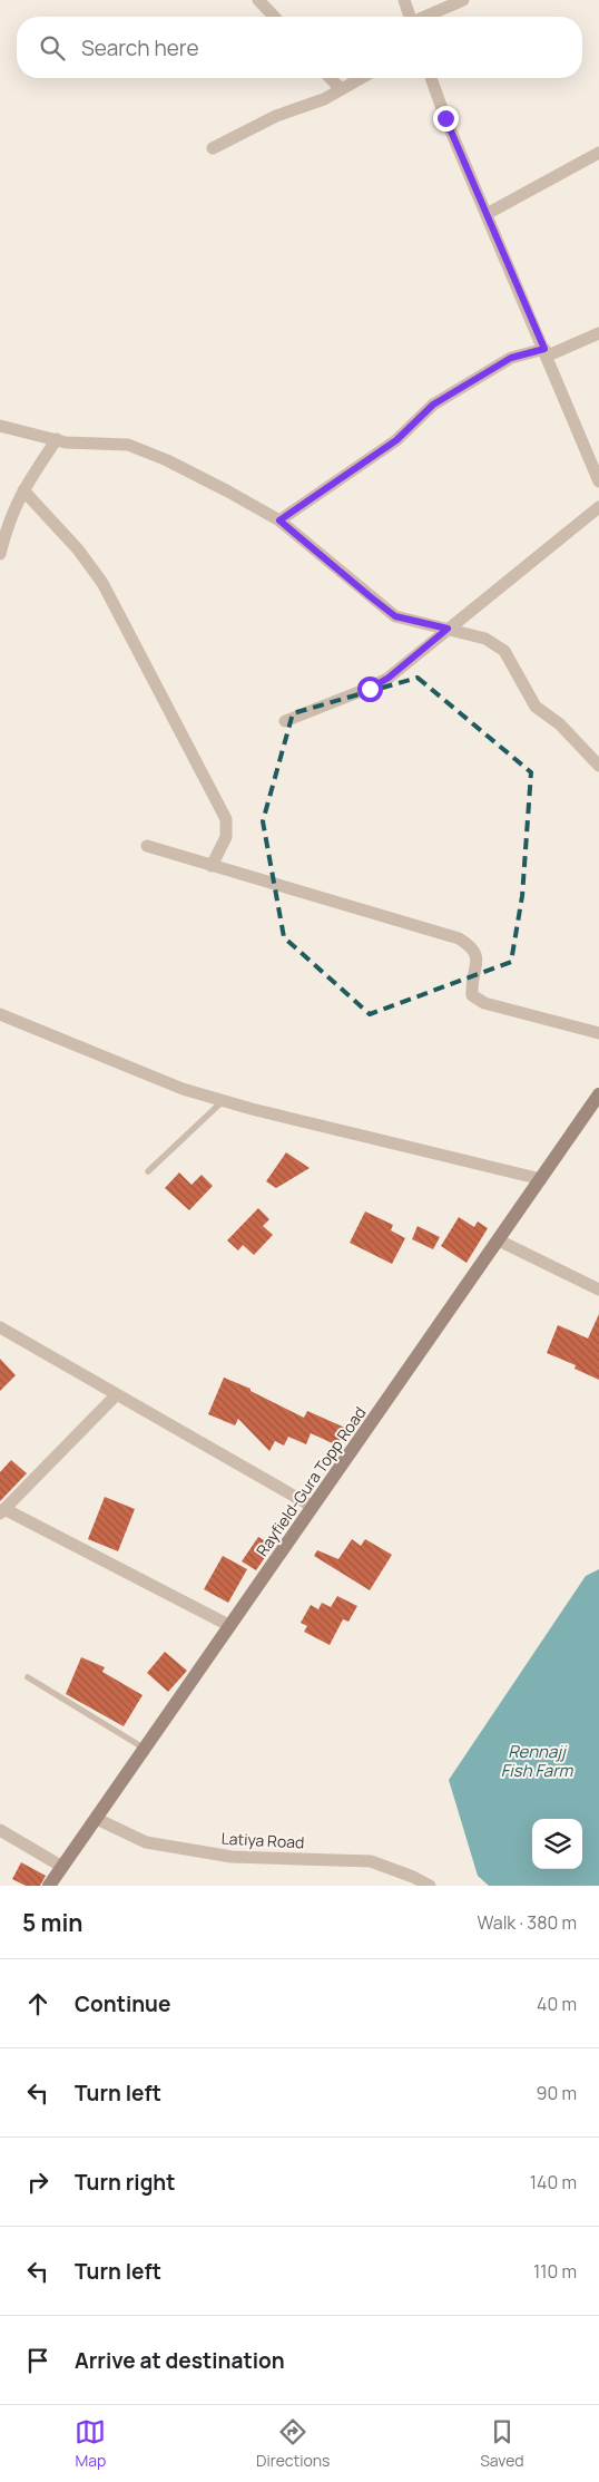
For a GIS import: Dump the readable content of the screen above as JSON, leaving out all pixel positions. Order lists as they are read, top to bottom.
{
  "streets": {
    "street": ["Rayfield-Gura Topp Road", "Latiya Road"]
  },
  "crossings": [
    ["Rayfield-Gura Topp Road", "Latiya Road"]
  ],
  "water": ["Rennajj Fish Farm"],
  "page": {
    "search": "Search here",
    "heading": ["5 min", "Walk · 380 m"],
    "list": [
      ["Continue", "40 m"],
      ["Turn left", "90 m"],
      ["Turn right", "140 m"],
      ["Turn left", "110 m"],
      "Arrive at destination"
    ],
    "nav": ["Map", "Directions", "Saved"]
  }
}
